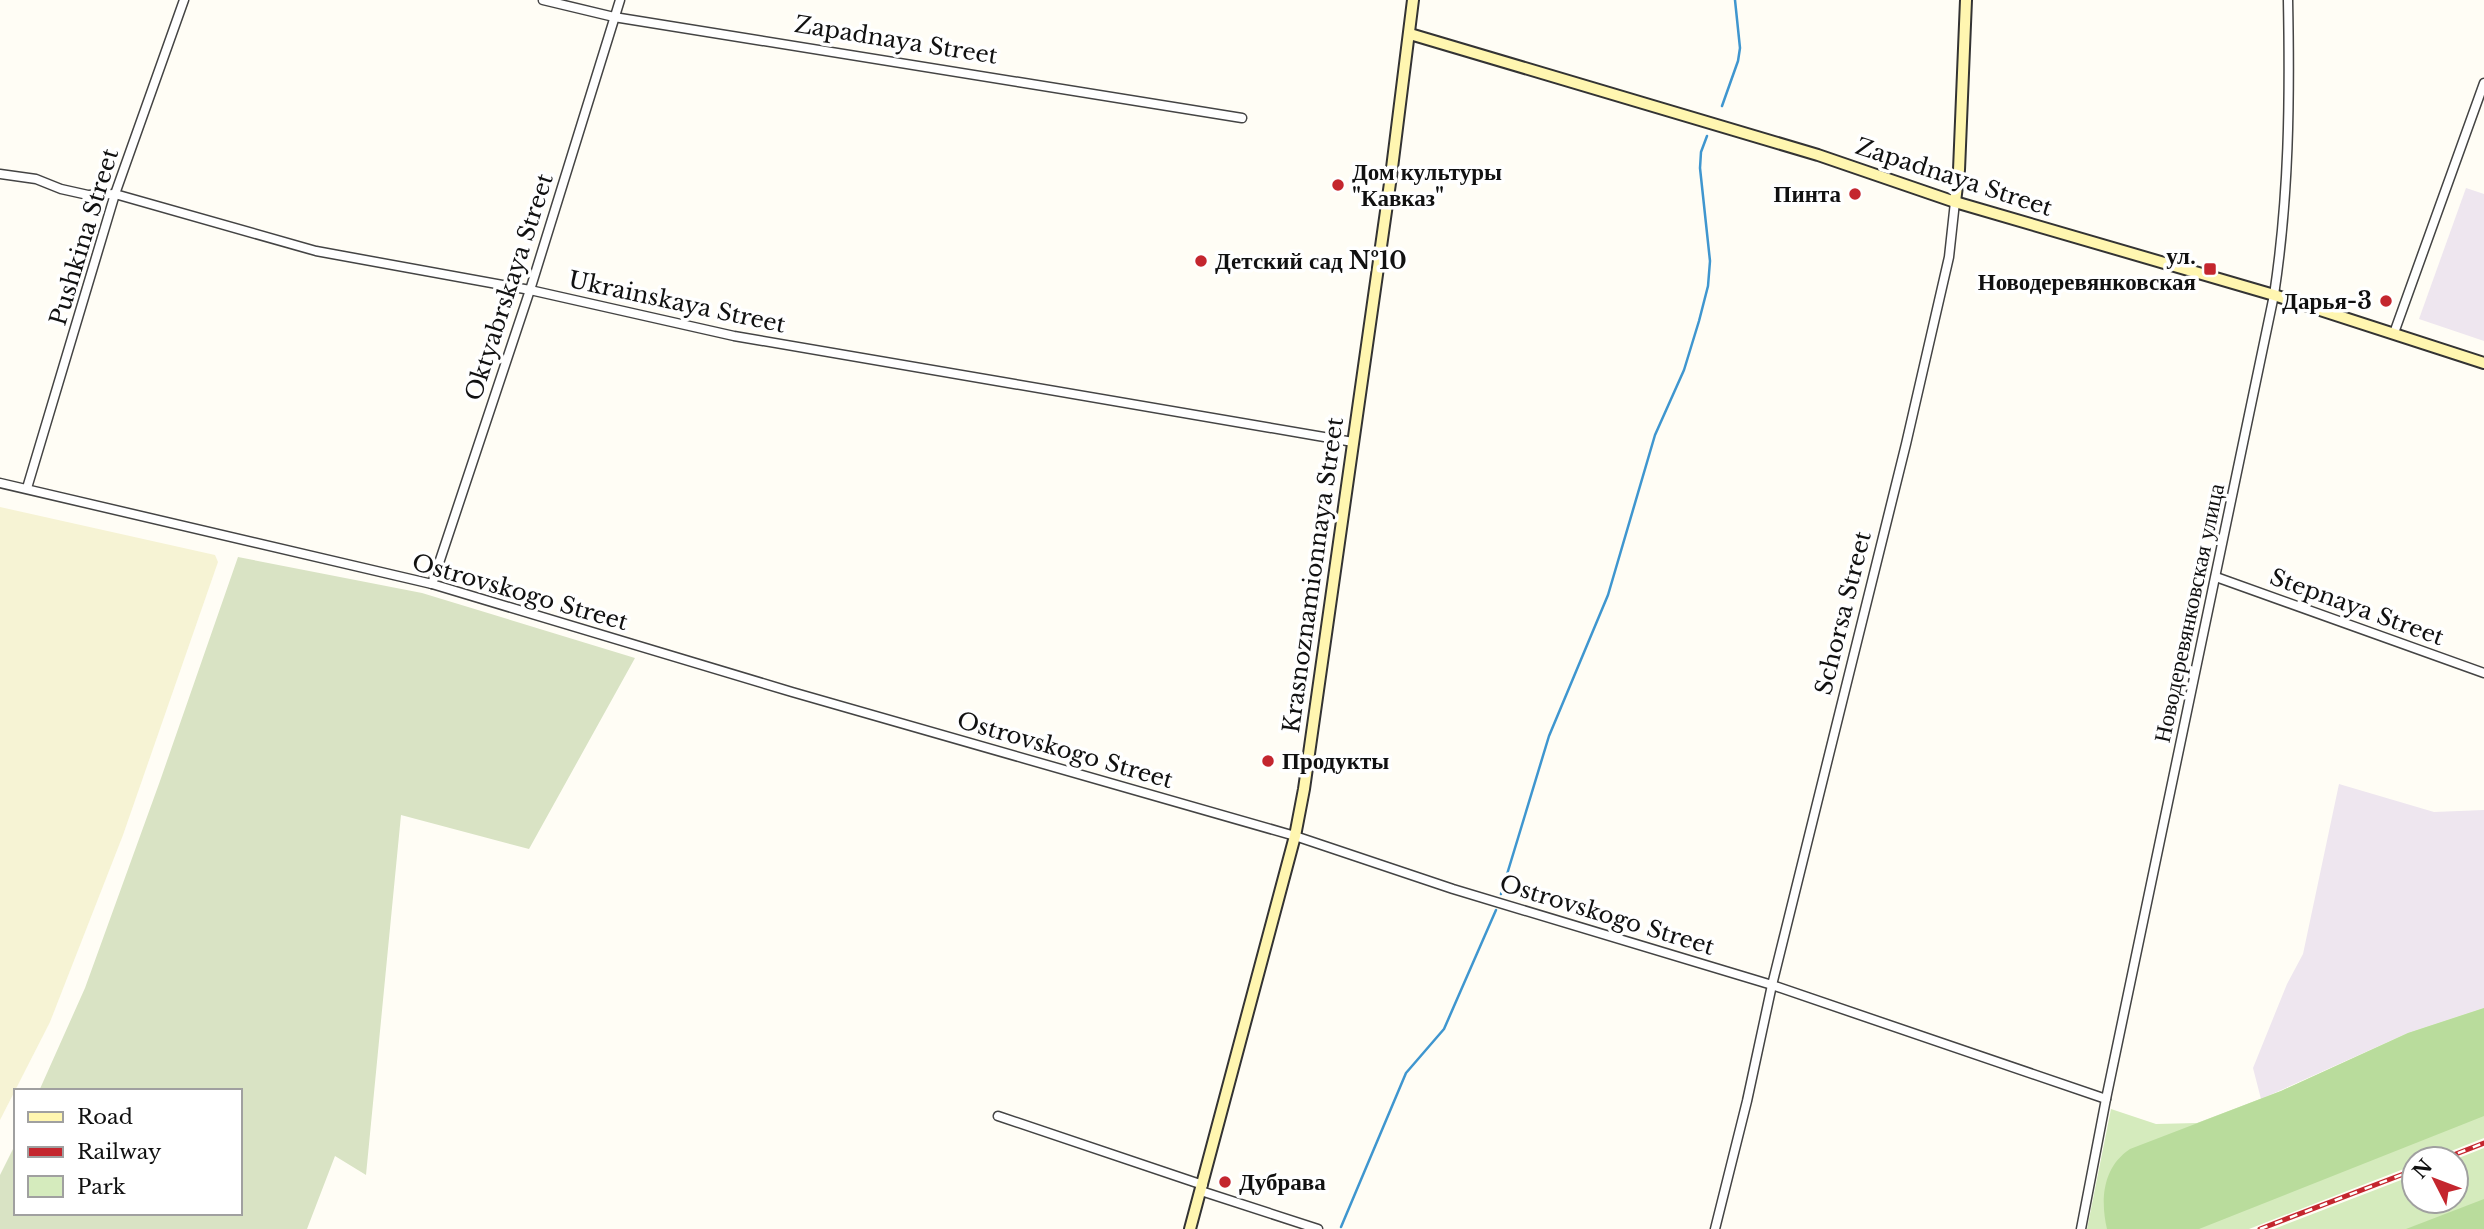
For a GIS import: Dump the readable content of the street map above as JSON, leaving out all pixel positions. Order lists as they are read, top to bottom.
{
  "streets": {
    "main road": ["Zapadnaya Street", "Krasnoznamionnaya Street", "Schorsa Street"],
    "street": [
      "Pushkina Street",
      "Oktyabrskaya Street",
      "Ukrainskaya Street",
      "Ostrovskogo Street",
      "Stepnaya Street",
      "Новодеревянковская улица"
    ]
  },
  "crossings": [
    ["Zapadnaya Street", "Oktyabrskaya Street"],
    ["Zapadnaya Street", "Krasnoznamionnaya Street"],
    ["Zapadnaya Street", "Schorsa Street"],
    ["Zapadnaya Street", "Новодеревянковская улица"],
    ["Pushkina Street", "Ukrainskaya Street"],
    ["Pushkina Street", "Ostrovskogo Street"],
    ["Oktyabrskaya Street", "Ukrainskaya Street"],
    ["Oktyabrskaya Street", "Ostrovskogo Street"],
    ["Ukrainskaya Street", "Krasnoznamionnaya Street"],
    ["Krasnoznamionnaya Street", "Ostrovskogo Street"],
    ["Ostrovskogo Street", "Schorsa Street"],
    ["Ostrovskogo Street", "Новодеревянковская улица"],
    ["Stepnaya Street", "Новодеревянковская улица"]
  ],
  "places": {
    "other": [
      "Дом культуры \"Кавказ\"",
      "Пинта",
      "Детский сад №10",
      "Дарья-3",
      "Продукты",
      "Дубрава"
    ],
    "transit": ["ул. Новодеревянковская"]
  },
  "legend": ["Road", "Railway", "Park"],
  "north": "top left"
}
